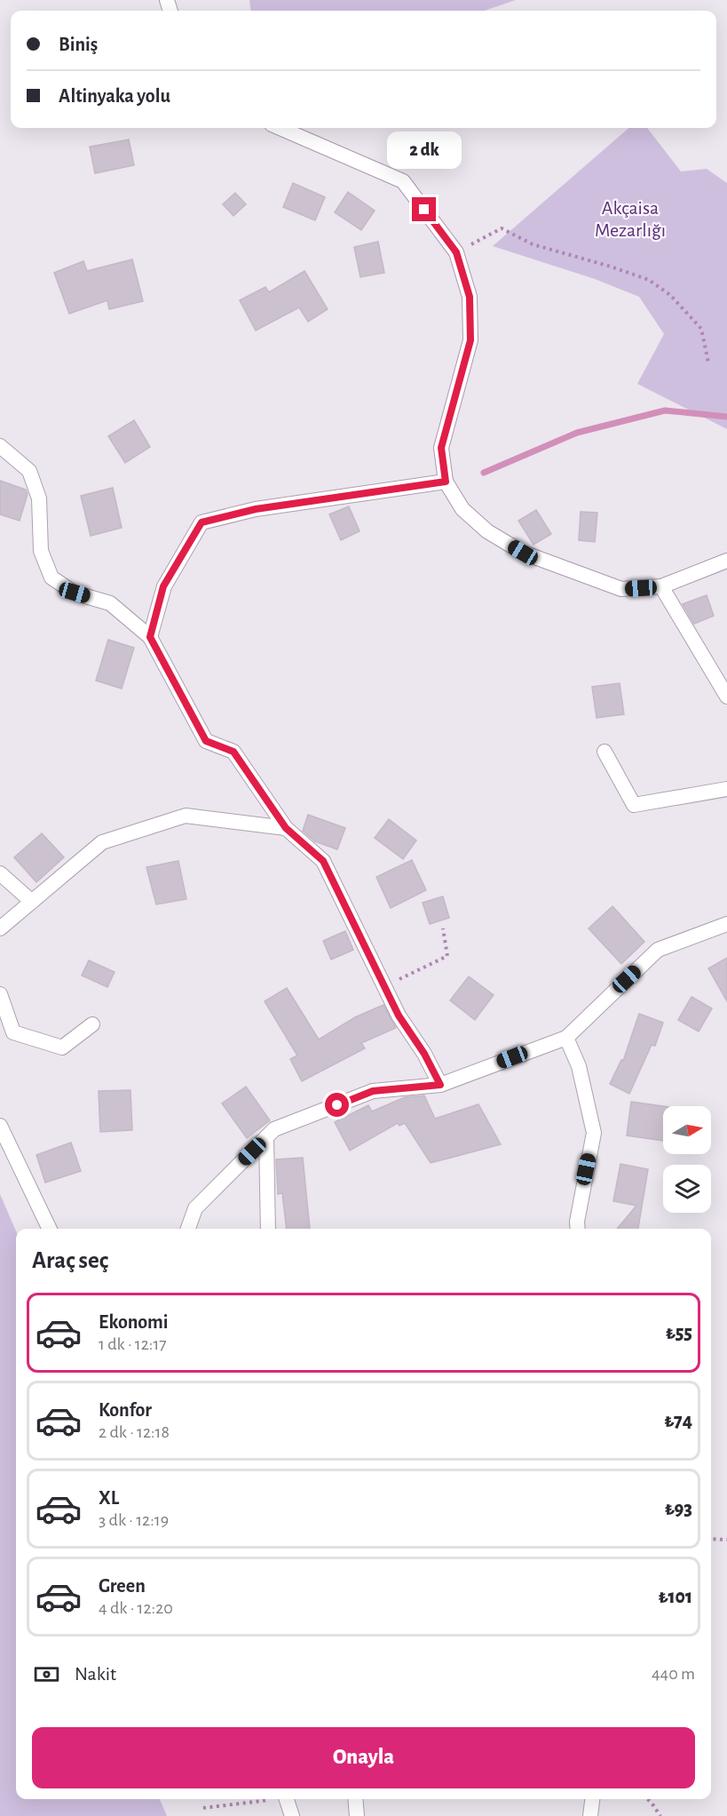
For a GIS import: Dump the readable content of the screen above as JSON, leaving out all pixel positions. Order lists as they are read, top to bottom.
{
  "parks": ["Akçaisa Mezarlığı"],
  "north": "right",
  "page": {
    "banner": ["Biniş", "Altinyaka yolu"],
    "bubble": "2 dk",
    "heading": "Araç seç",
    "list": [
      {
        "name": "Ekonomi",
        "note": "1 dk · 12:17",
        "value": "₺55"
      },
      {
        "name": "Konfor",
        "note": "2 dk · 12:18",
        "value": "₺74"
      },
      {
        "name": "XL",
        "note": "3 dk · 12:19",
        "value": "₺93"
      },
      {
        "name": "Green",
        "note": "4 dk · 12:20",
        "value": "₺101"
      }
    ],
    "pay": ["Nakit", "440 m"],
    "buttons": "Onayla"
  }
}
